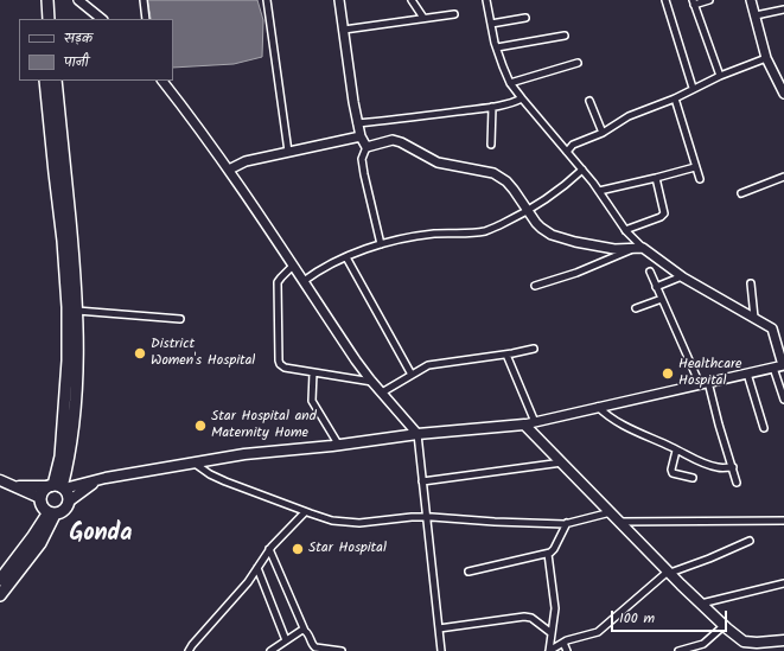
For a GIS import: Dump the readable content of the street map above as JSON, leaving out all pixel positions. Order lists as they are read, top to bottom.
{
  "districts": ["Gonda"],
  "places": [
    "District Women's Hospital",
    "Healthcare Hospital",
    "Star Hospital and Maternity Home",
    "Star Hospital"
  ],
  "legend": ["सड़क", "पानी"],
  "scale_bar": "100 m"
}
